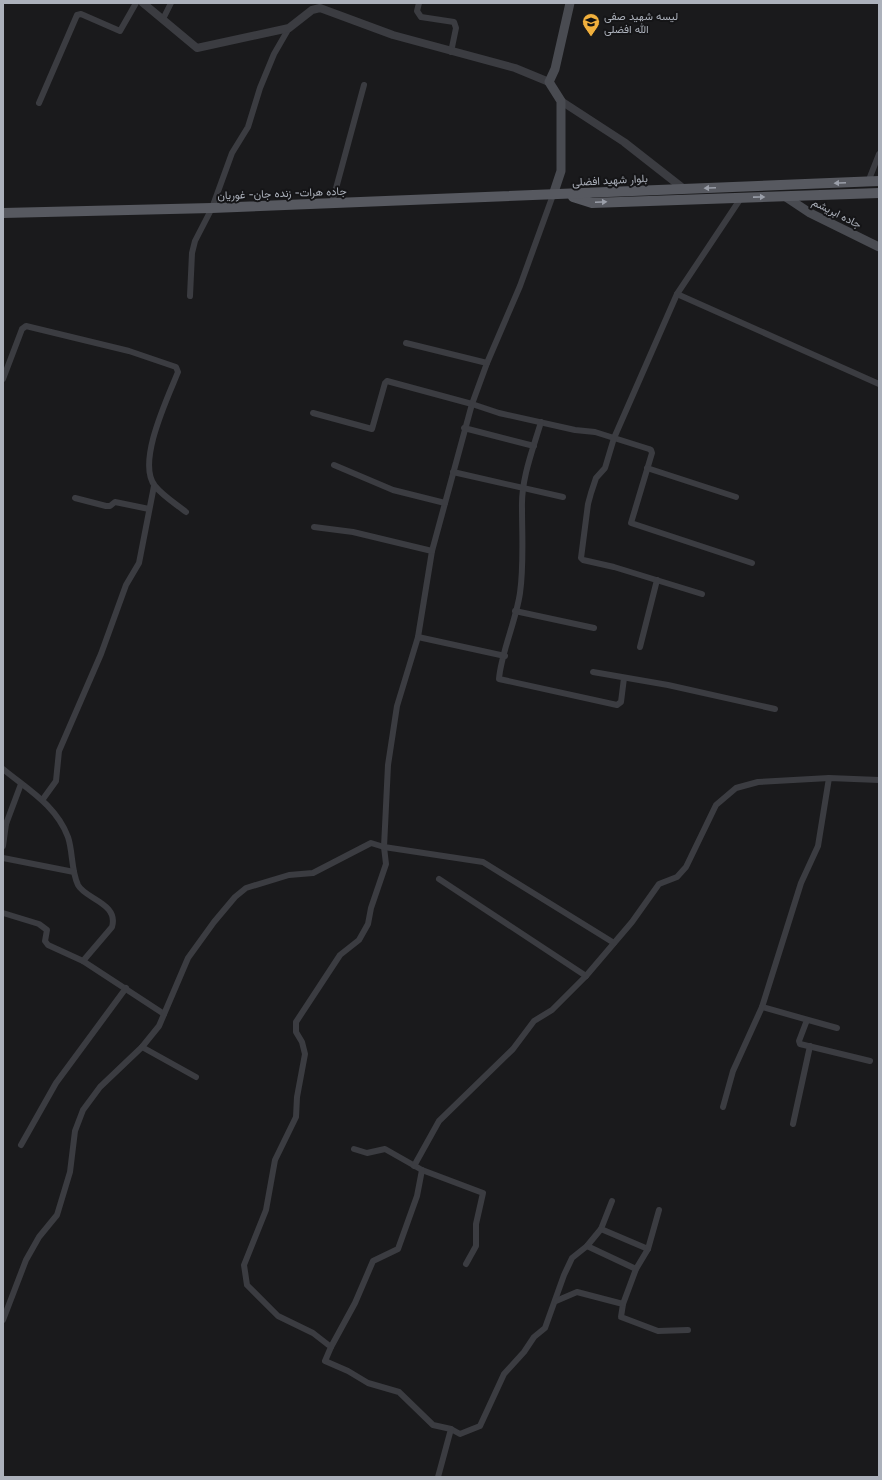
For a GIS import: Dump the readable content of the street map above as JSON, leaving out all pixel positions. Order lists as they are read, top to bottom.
{
  "streets": {
    "main road": ["بلوار شهید افضلی", "جاده هرات- زنده جان- غوریان", "جاده ابریشم"]
  },
  "crossings": [
    ["بلوار شهید افضلی", "جاده هرات- زنده جان- غوریان"],
    ["بلوار شهید افضلی", "جاده ابریشم"]
  ],
  "places": {
    "school or university": ["لیسه شهید صفی الله افضلی"]
  }
}
